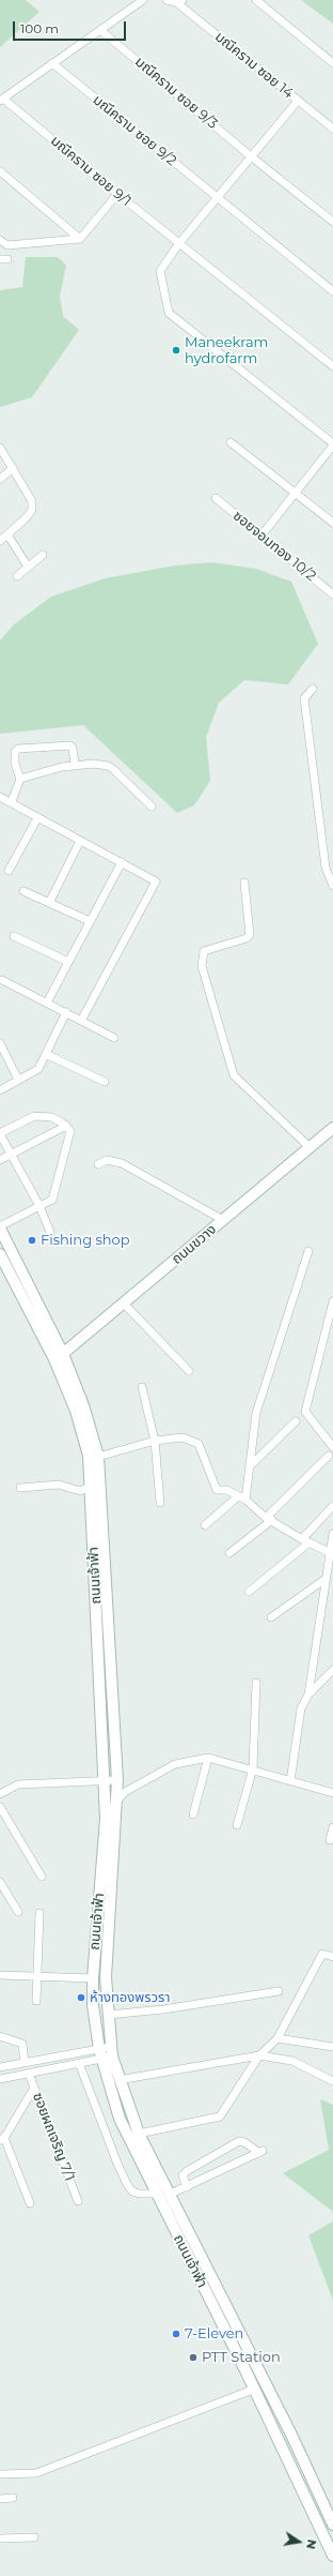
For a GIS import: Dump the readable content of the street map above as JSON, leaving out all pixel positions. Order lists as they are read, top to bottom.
{
  "streets": {
    "main road": ["ถนนขวาง", "ถนนเจ้าฟ้า"],
    "street": [
      "มณีคราม ซอย 14",
      "มณีคราม ซอย 9/3",
      "มณีคราม ซอย 9/2",
      "มณีคราม ซอย 9/1",
      "ซอยจอมทอง 10/2",
      "ซอยผถเจริญ 7/1"
    ]
  },
  "crossings": [
    ["ถนนขวาง", "ถนนเจ้าฟ้า"]
  ],
  "places": [
    "Maneekram hydrofarm",
    "Fishing shop",
    "ห้างทองพรวรา",
    "7-Eleven",
    "PTT Station"
  ],
  "scale_bar": "100 m",
  "north": "right"
}
